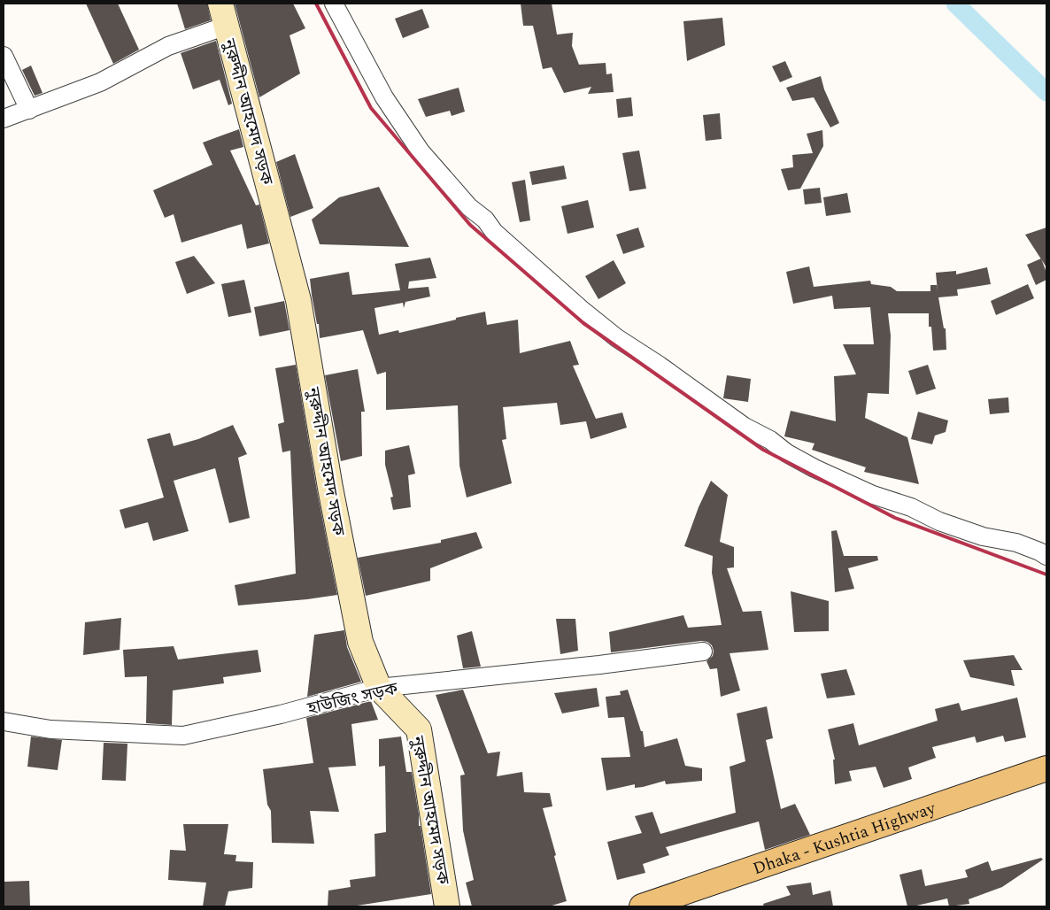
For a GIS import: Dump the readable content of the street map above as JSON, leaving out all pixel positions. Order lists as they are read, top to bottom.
{
  "streets": {
    "main road": ["নুরুদ্দীন আহমেদ সড়ক", "Dhaka - Kushtia Highway"],
    "street": ["হাউজিং সড়ক"]
  },
  "crossings": [
    ["নুরুদ্দীন আহমেদ সড়ক", "হাউজিং সড়ক"]
  ]
}
